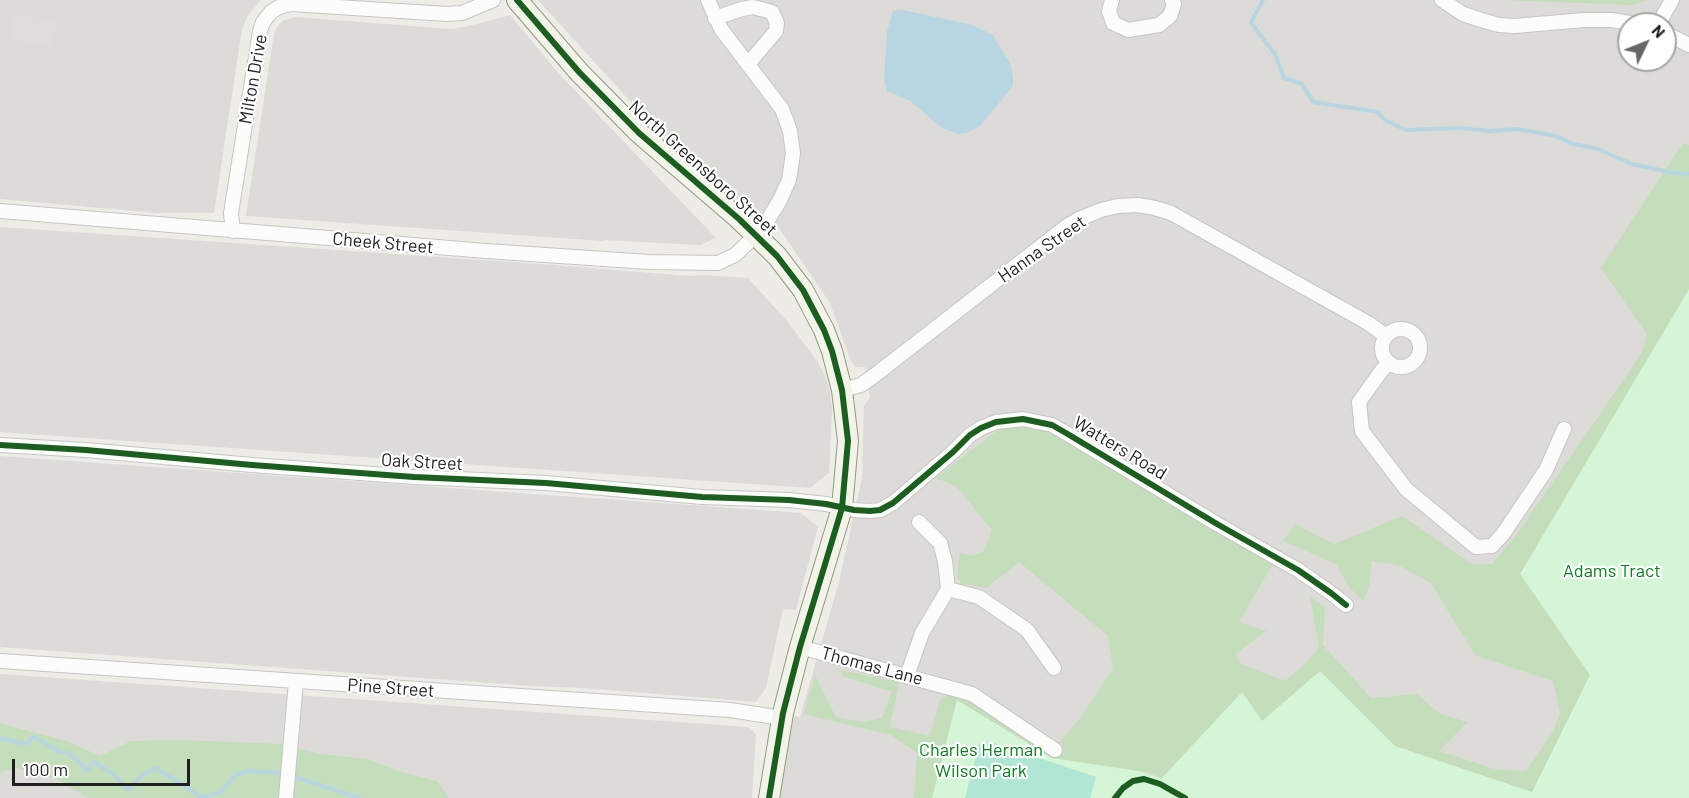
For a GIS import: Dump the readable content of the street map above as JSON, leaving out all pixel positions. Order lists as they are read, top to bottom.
{
  "streets": {
    "main road": ["North Greensboro Street"],
    "street": [
      "Milton Drive",
      "Cheek Street",
      "Hanna Street",
      "Watters Road",
      "Oak Street",
      "Thomas Lane",
      "Pine Street"
    ]
  },
  "crossings": [
    ["Milton Drive", "Cheek Street"],
    ["North Greensboro Street", "Cheek Street"],
    ["North Greensboro Street", "Hanna Street"],
    ["North Greensboro Street", "Watters Road"],
    ["North Greensboro Street", "Oak Street"],
    ["North Greensboro Street", "Thomas Lane"],
    ["North Greensboro Street", "Pine Street"],
    ["Watters Road", "Oak Street"]
  ],
  "parks": ["Adams Tract", "Charles Herman Wilson Park"],
  "scale_bar": "100 m",
  "north": "top right"
}
